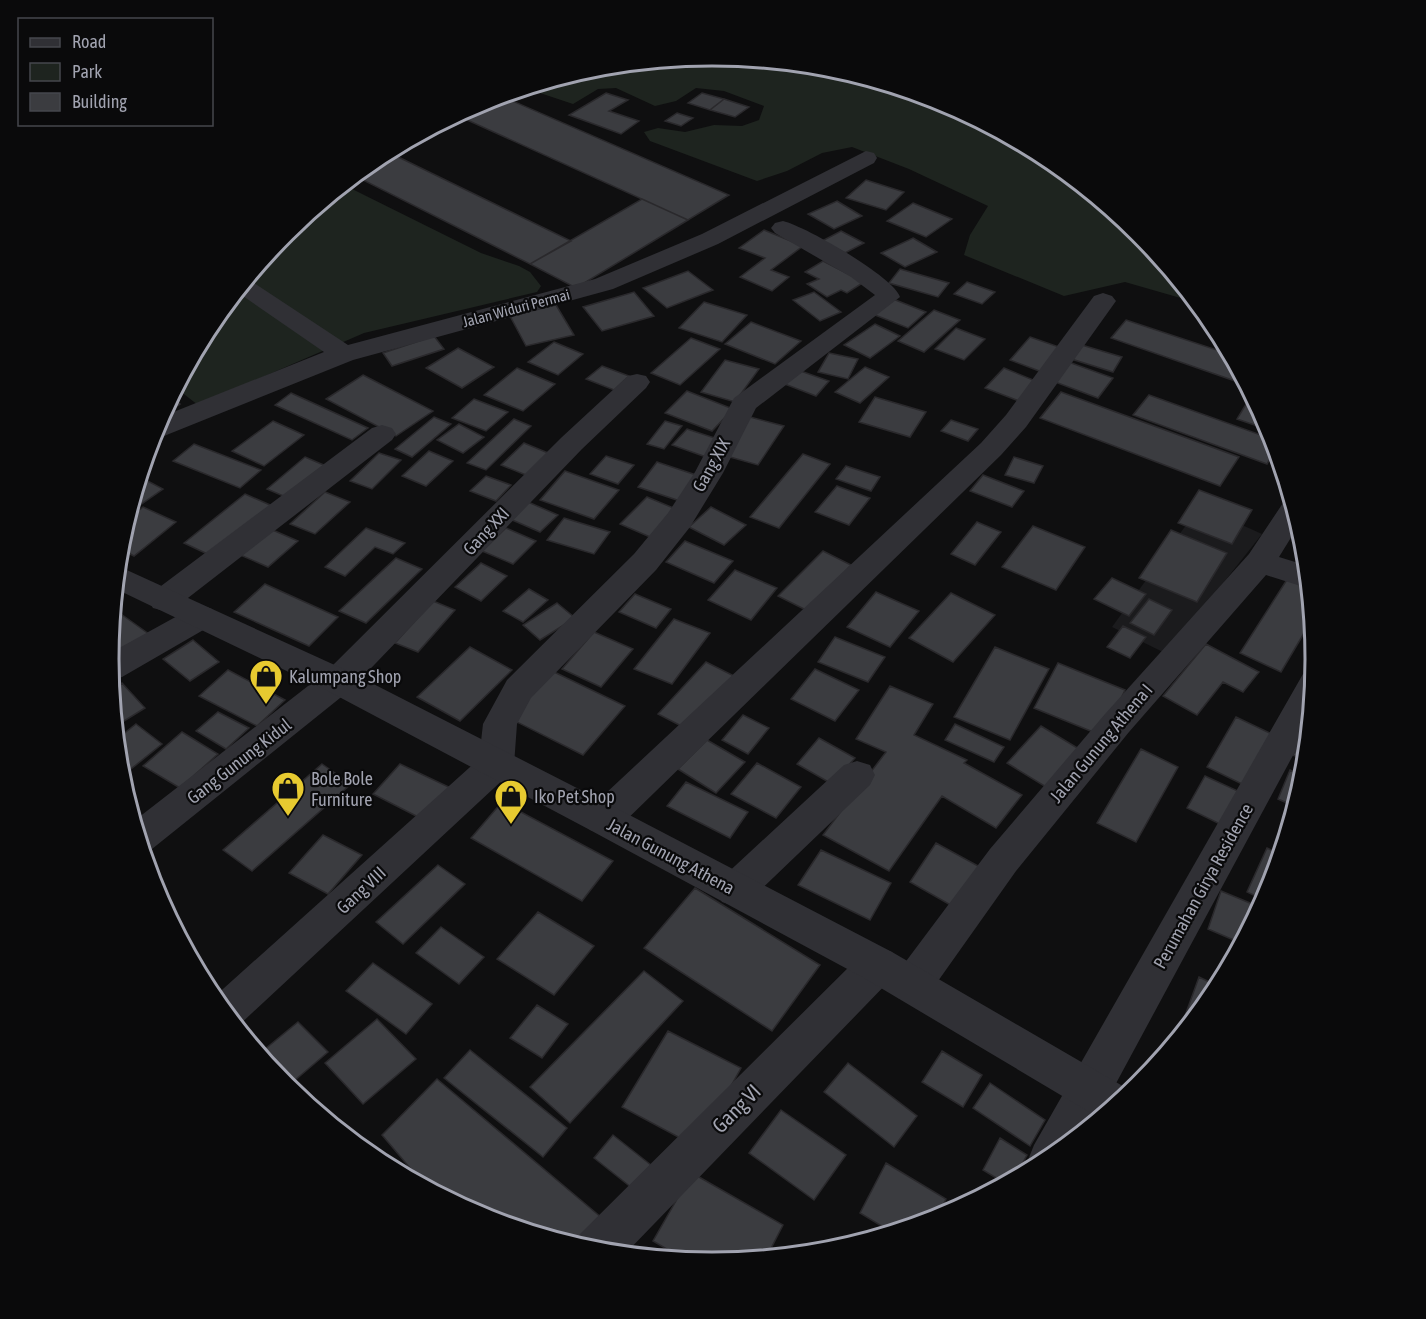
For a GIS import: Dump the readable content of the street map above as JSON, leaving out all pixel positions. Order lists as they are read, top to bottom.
{
  "streets": {
    "street": [
      "Jalan Widuri Permai",
      "Gang XIX",
      "Gang XXI",
      "Jalan Gunung Athena I",
      "Gang Gunung Kidul",
      "Jalan Gunung Athena",
      "Perumahan Girya Residence",
      "Gang VIII",
      "Gang VI"
    ]
  },
  "crossings": [
    ["Gang XIX", "Jalan Gunung Athena"],
    ["Gang XIX", "Gang VIII"],
    ["Gang XXI", "Gang Gunung Kidul"],
    ["Gang XXI", "Jalan Gunung Athena"],
    ["Jalan Gunung Athena I", "Jalan Gunung Athena"],
    ["Jalan Gunung Athena I", "Gang VI"],
    ["Gang Gunung Kidul", "Jalan Gunung Athena"],
    ["Jalan Gunung Athena", "Perumahan Girya Residence"],
    ["Jalan Gunung Athena", "Gang VIII"],
    ["Jalan Gunung Athena", "Gang VI"]
  ],
  "places": {
    "shop": ["Kalumpang Shop", "Bole Bole Furniture", "Iko Pet Shop"]
  },
  "legend": ["Road", "Park", "Building"]
}
